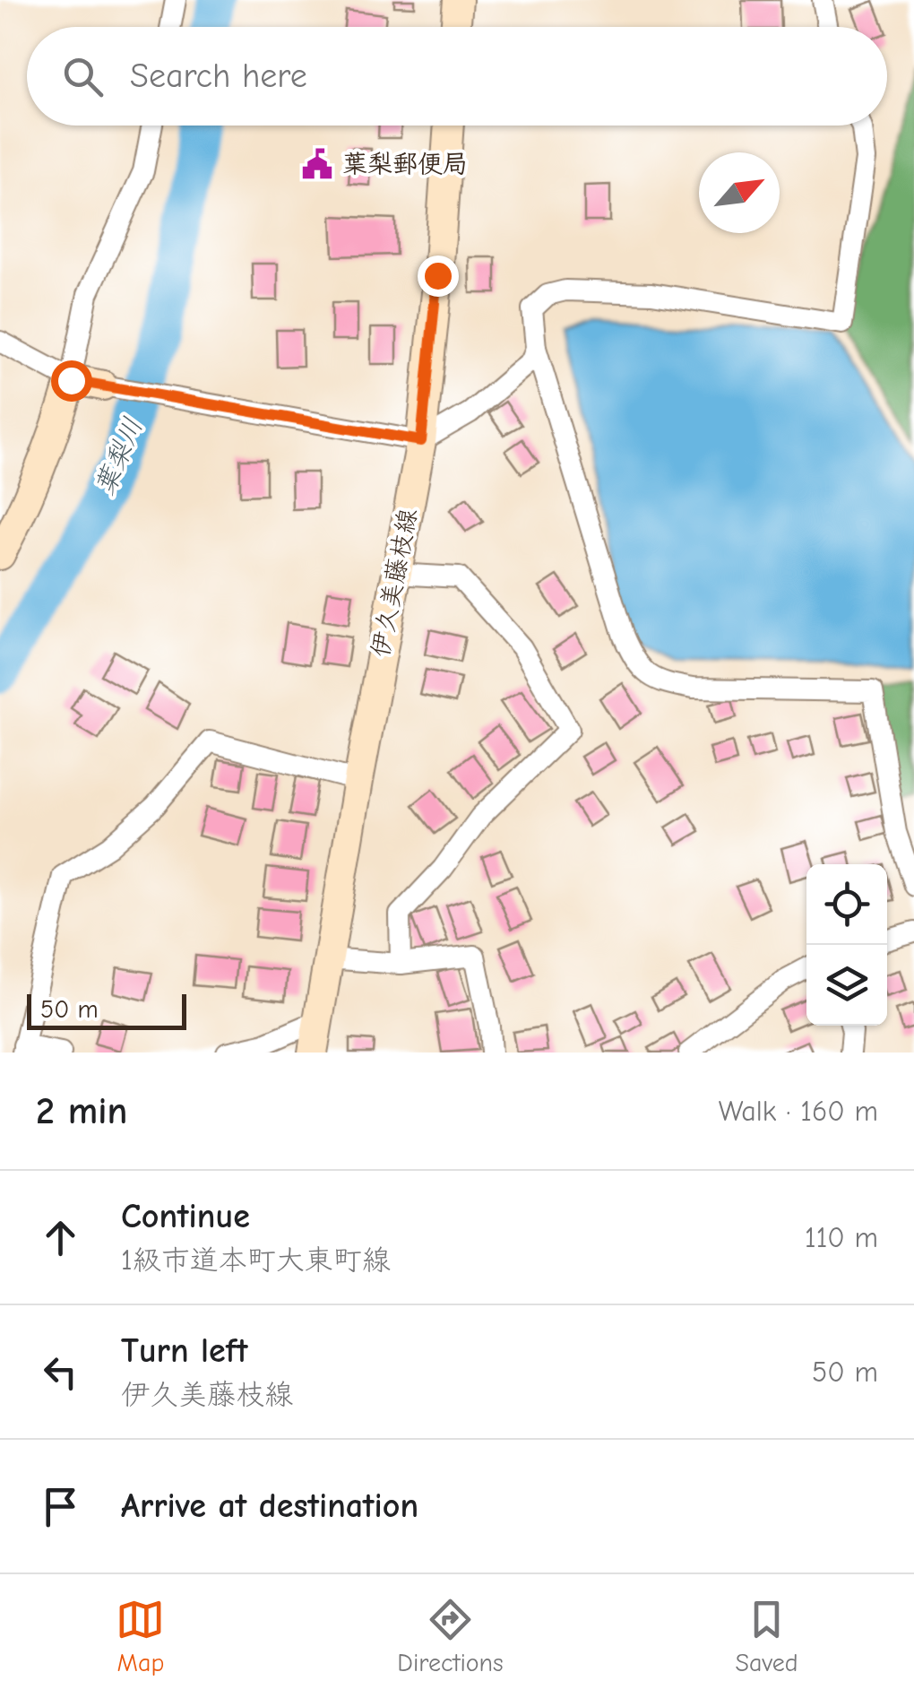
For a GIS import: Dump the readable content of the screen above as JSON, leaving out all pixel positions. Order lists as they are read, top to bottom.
{
  "streets": {
    "main road": ["伊久美藤枝線"]
  },
  "water": ["葉梨川"],
  "places": {
    "public building": ["葉梨郵便局"]
  },
  "scale_bar": "50 m",
  "north": "top right",
  "page": {
    "search": "Search here",
    "scale": "50 m",
    "heading": ["2 min", "Walk · 160 m"],
    "list": [
      ["Continue", "1級市道本町大東町線", "110 m"],
      ["Turn left", "伊久美藤枝線", "50 m"],
      "Arrive at destination"
    ],
    "nav": ["Map", "Directions", "Saved"]
  }
}
